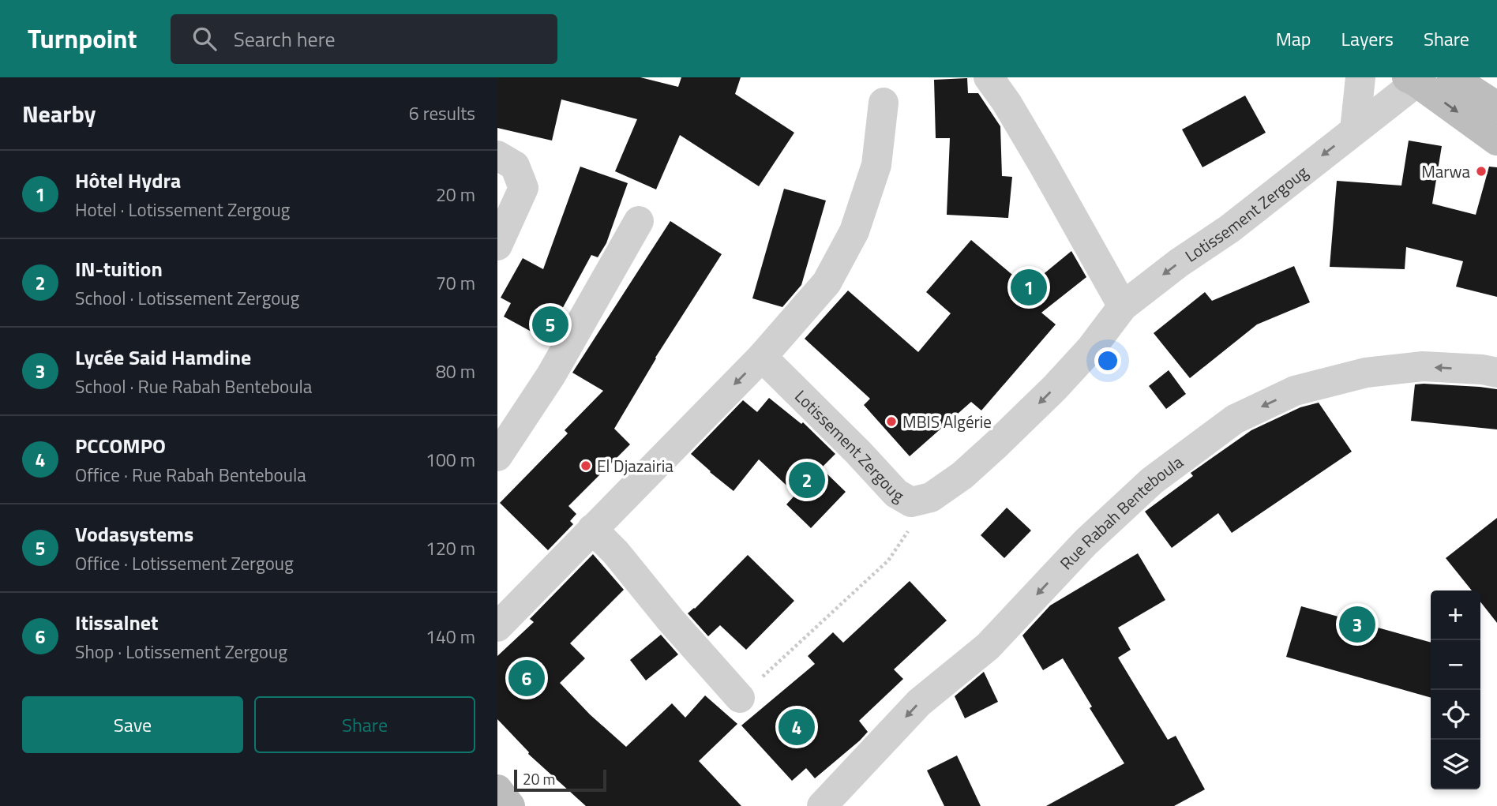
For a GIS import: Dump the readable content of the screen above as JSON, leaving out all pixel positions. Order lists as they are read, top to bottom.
{
  "streets": {
    "street": ["Lotissement Zergoug", "Rue Rabah Benteboula"]
  },
  "one_way": ["Rue Rabah Benteboula"],
  "places": ["Marwa", "MBIS Algérie", "El Djazairia"],
  "scale_bar": "20 m",
  "page": {
    "header": "Turnpoint",
    "search": "Search here",
    "nav": ["Map", "Layers", "Share"],
    "heading": ["Nearby", "6 results"],
    "list": [
      {
        "mark": "1",
        "name": "Hôtel Hydra",
        "note": "Hotel · Lotissement Zergoug",
        "value": "20 m"
      },
      {
        "mark": "2",
        "name": "IN-tuition",
        "note": "School · Lotissement Zergoug",
        "value": "70 m"
      },
      {
        "mark": "3",
        "name": "Lycée Said Hamdine",
        "note": "School · Rue Rabah Benteboula",
        "value": "80 m"
      },
      {
        "mark": "4",
        "name": "PCCOMPO",
        "note": "Office · Rue Rabah Benteboula",
        "value": "100 m"
      },
      {
        "mark": "5",
        "name": "Vodasystems",
        "note": "Office · Lotissement Zergoug",
        "value": "120 m"
      },
      {
        "mark": "6",
        "name": "Itissalnet",
        "note": "Shop · Lotissement Zergoug",
        "value": "140 m"
      }
    ],
    "pins": [
      "1",
      "5",
      "2",
      "3",
      "6",
      "4"
    ],
    "map_buttons": ["+", "−"],
    "buttons": ["Save", "Share"],
    "scale": "20 m"
  }
}
